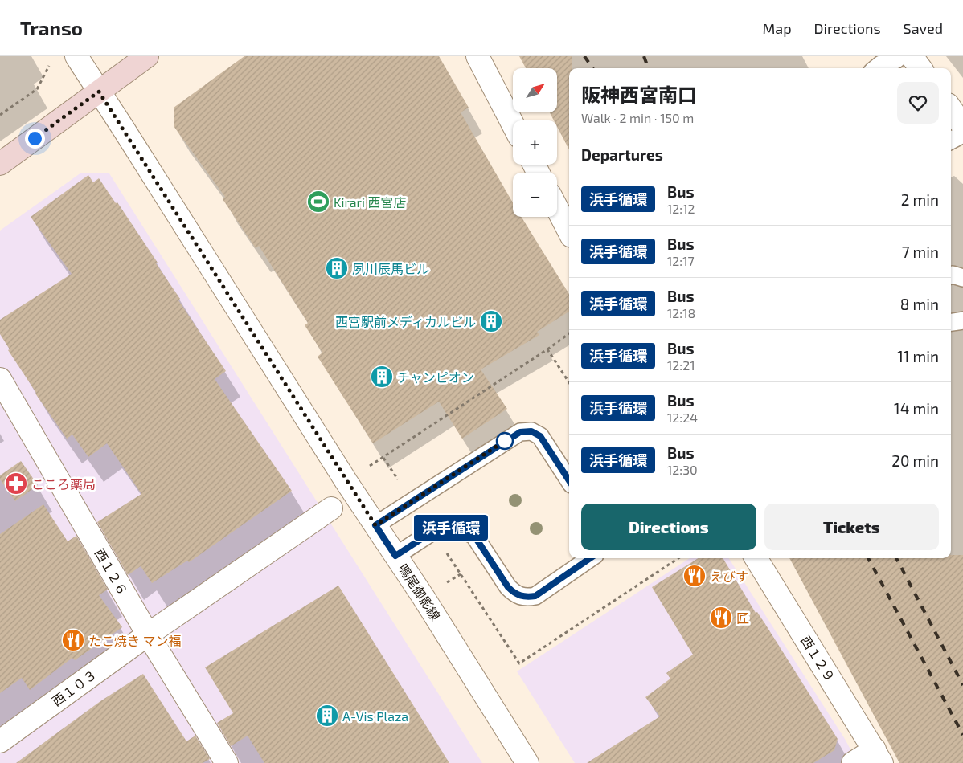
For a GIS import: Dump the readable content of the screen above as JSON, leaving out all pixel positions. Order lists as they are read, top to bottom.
{
  "streets": {
    "street": [
      "西１２６",
      "鳴尾御影線",
      "西１２９",
      "西１０３"
    ]
  },
  "crossings": [
    ["西１２６", "西１０３"]
  ],
  "places": {
    "sports": ["Kirari 西宮店"],
    "building": [
      "夙川辰馬ビル",
      "西宮駅前メディカルビル",
      "チャンピオン",
      "A-Vis Plaza"
    ],
    "pharmacy": ["こころ薬局"],
    "restaurant": ["えびす", "匠", "たこ焼き マン福"]
  },
  "lines": ["bus line 浜手循環"],
  "north": "top right",
  "page": {
    "header": "Transo",
    "nav": ["Map", "Directions", "Saved"],
    "on_map": "浜手循環",
    "map_buttons": ["+", "−"],
    "heading": [
      ["阪神西宮南口", "Walk · 2 min · 150 m"],
      "Departures"
    ],
    "list": [
      {
        "mark": "浜手循環",
        "name": "Bus",
        "note": "12:12",
        "value": "2 min"
      },
      {
        "mark": "浜手循環",
        "name": "Bus",
        "note": "12:17",
        "value": "7 min"
      },
      {
        "mark": "浜手循環",
        "name": "Bus",
        "note": "12:18",
        "value": "8 min"
      },
      {
        "mark": "浜手循環",
        "name": "Bus",
        "note": "12:21",
        "value": "11 min"
      },
      {
        "mark": "浜手循環",
        "name": "Bus",
        "note": "12:24",
        "value": "14 min"
      },
      {
        "mark": "浜手循環",
        "name": "Bus",
        "note": "12:30",
        "value": "20 min"
      }
    ],
    "buttons": ["Directions", "Tickets"]
  }
}
